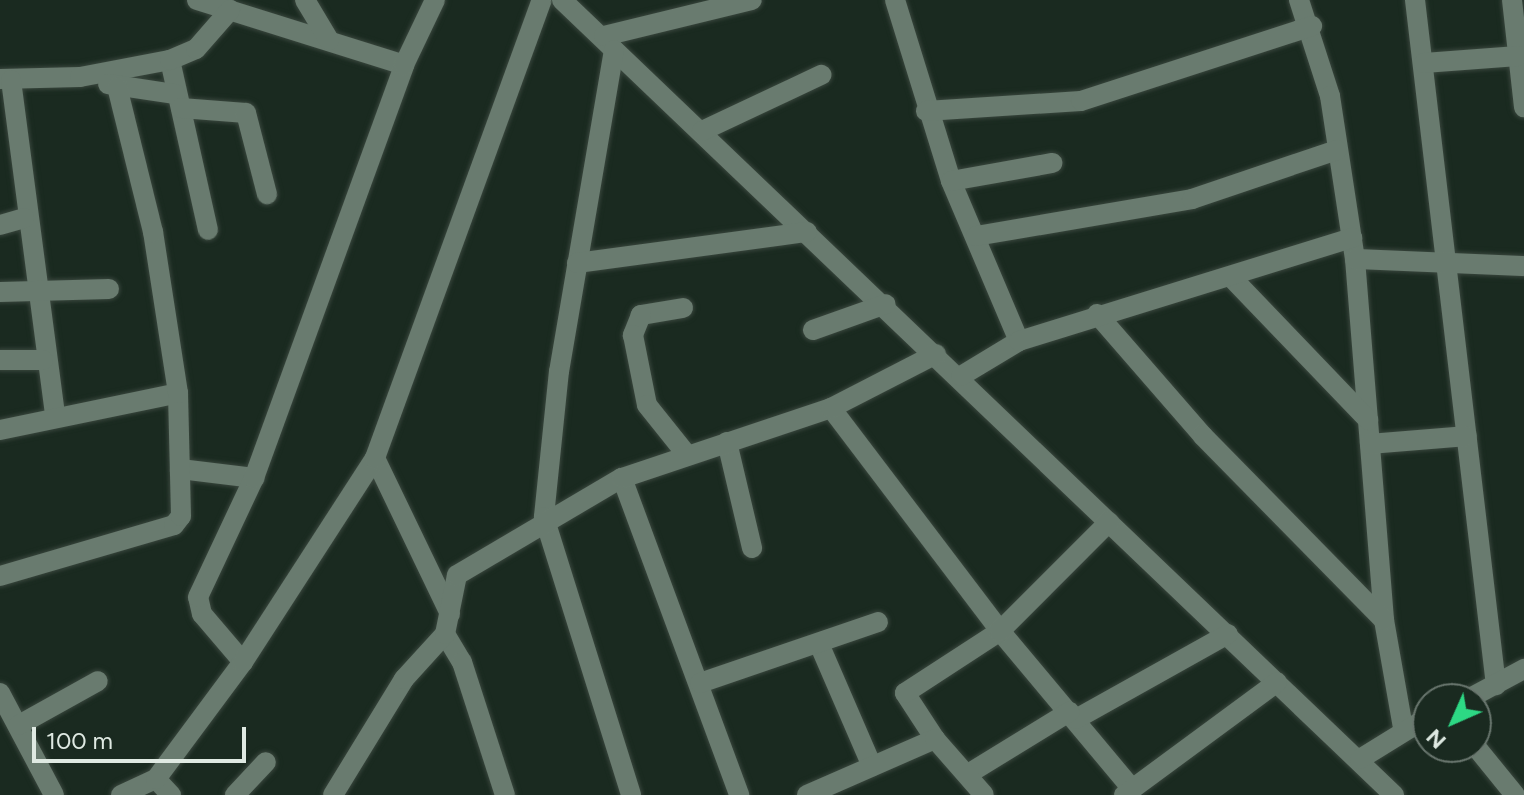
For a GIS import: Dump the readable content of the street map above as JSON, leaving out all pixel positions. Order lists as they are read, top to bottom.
{
  "scale_bar": "100 m",
  "north": "bottom left"
}
